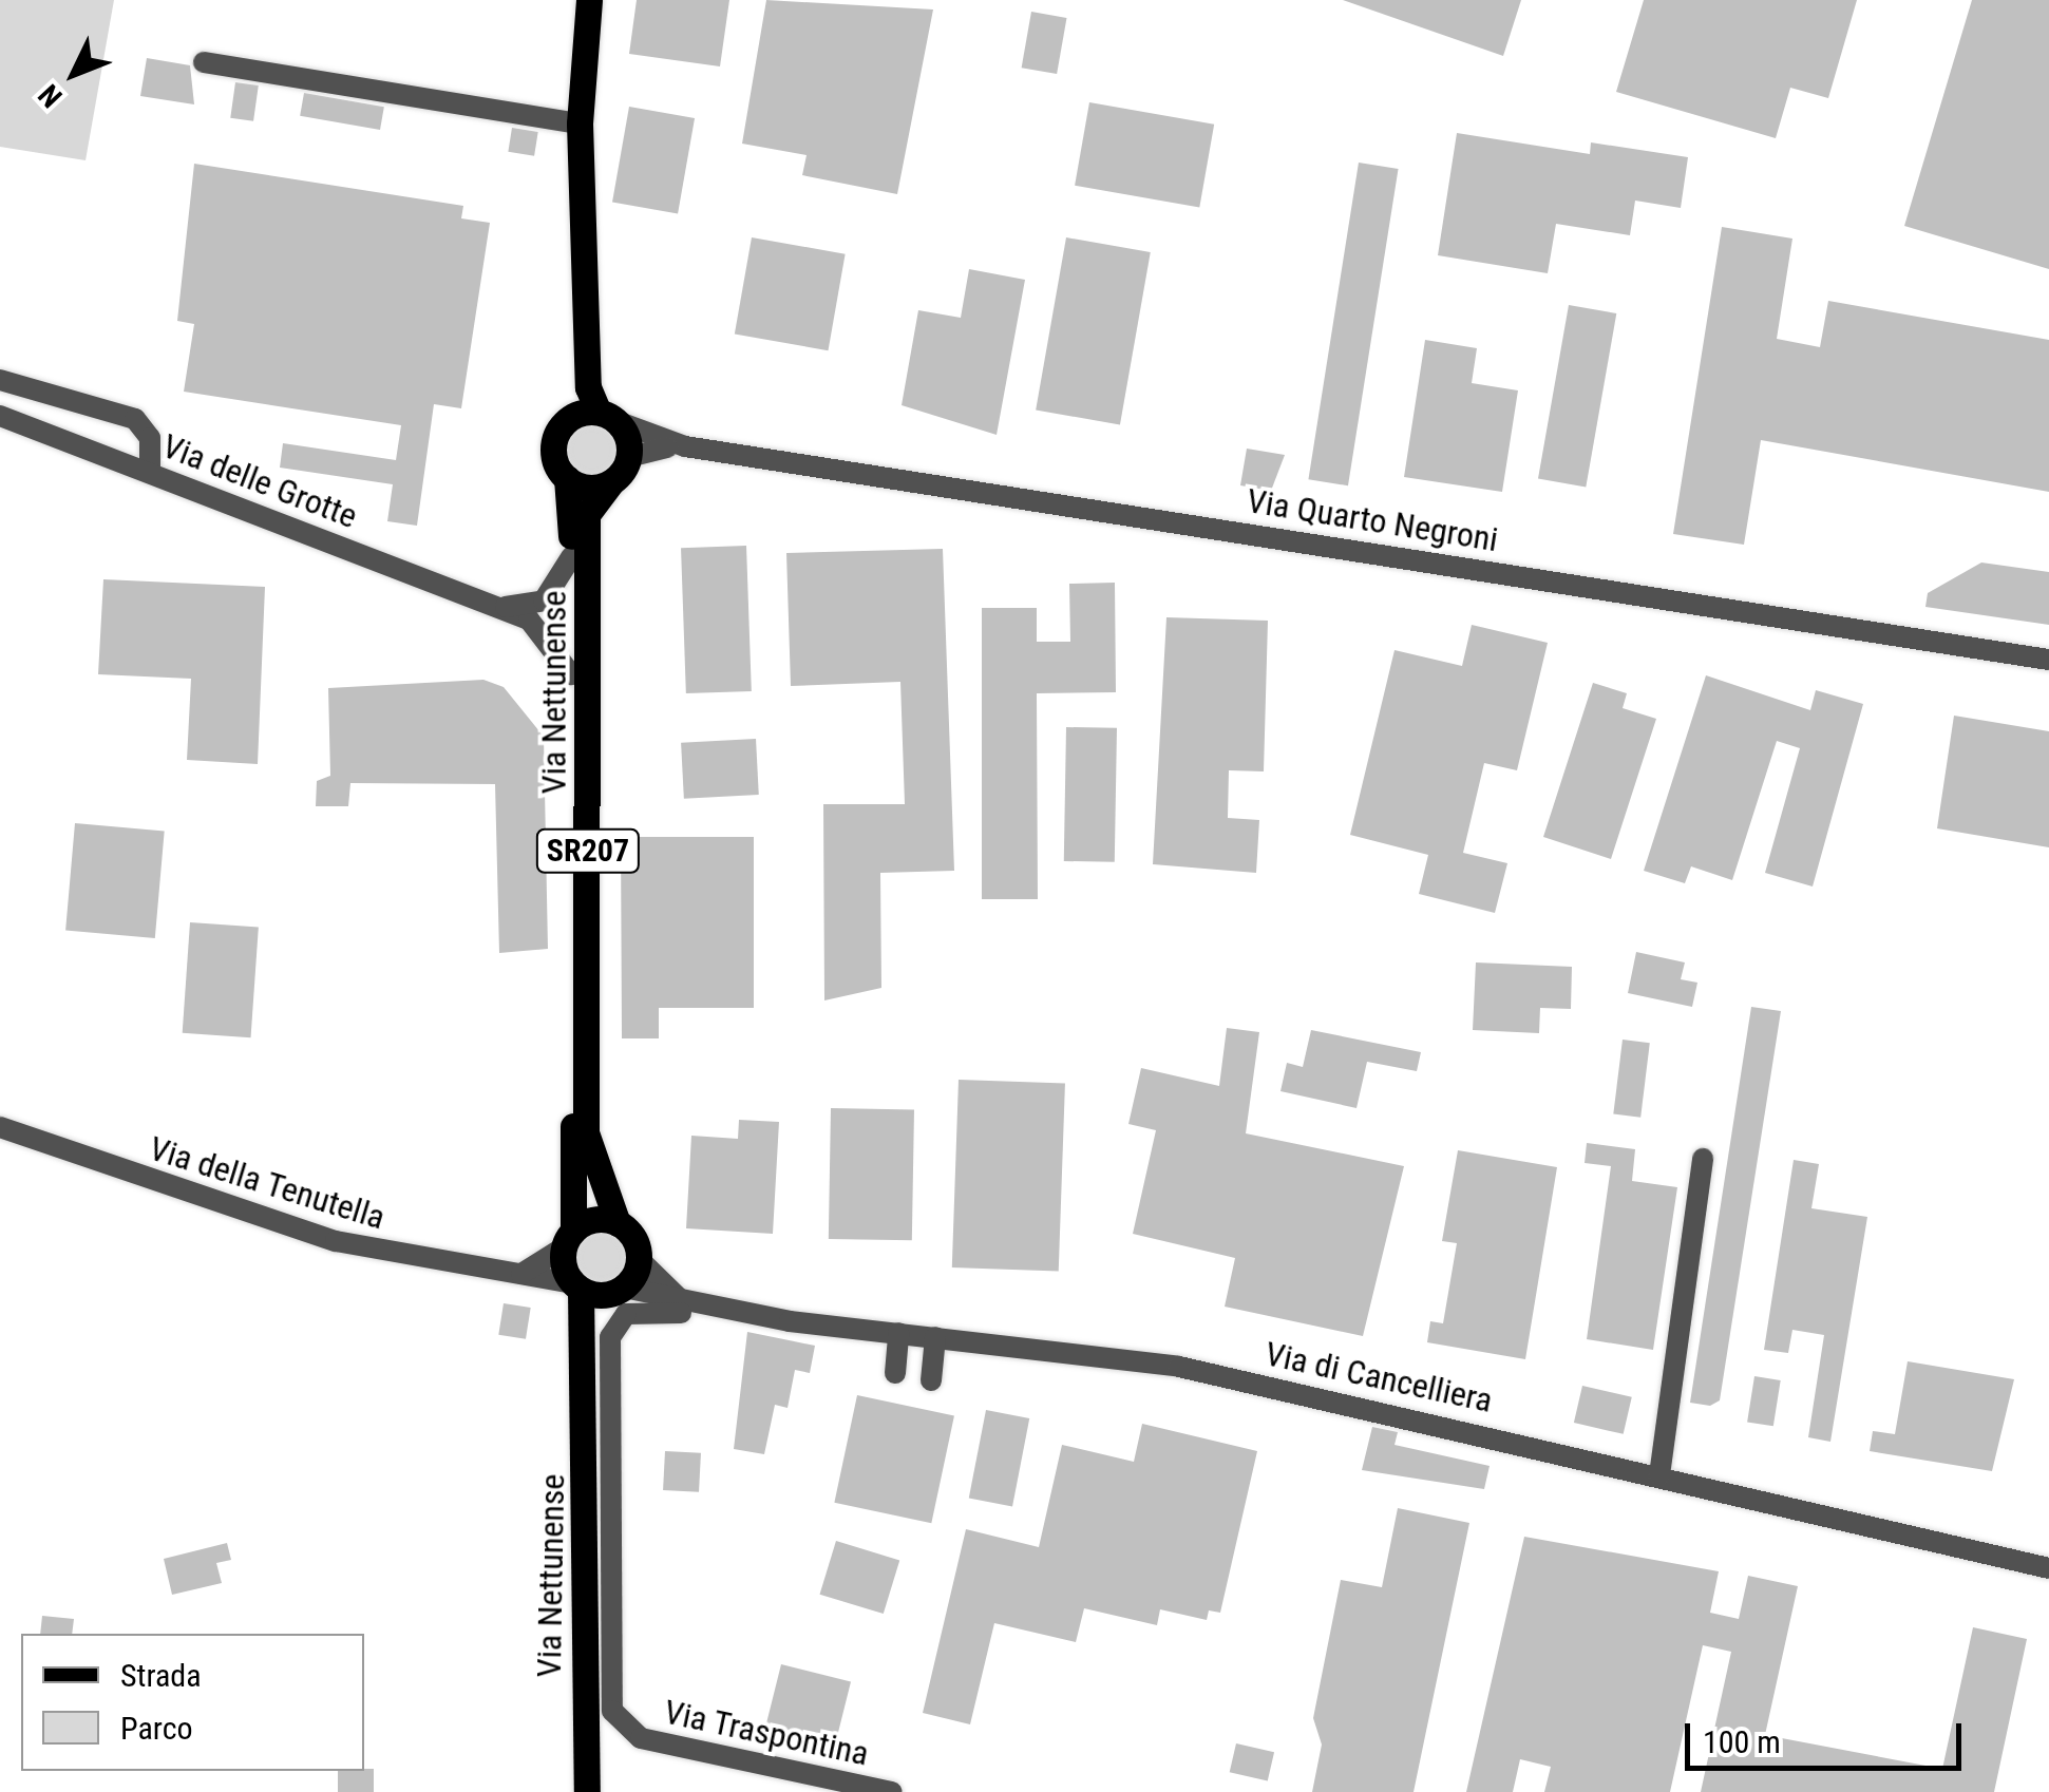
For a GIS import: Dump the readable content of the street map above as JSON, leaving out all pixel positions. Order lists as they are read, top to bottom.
{
  "streets": {
    "main road": ["Via Nettunense", "SR207"],
    "street": [
      "Via delle Grotte",
      "Via Quarto Negroni",
      "Via della Tenutella",
      "Via di Cancelliera",
      "Via Traspontina"
    ]
  },
  "crossings": [
    ["Via delle Grotte", "Via Nettunense"],
    ["Via Quarto Negroni", "SR207"],
    ["Via Nettunense", "SR207"],
    ["Via Nettunense", "Via della Tenutella"],
    ["Via Nettunense", "Via di Cancelliera"],
    ["Via di Cancelliera", "Via Traspontina"]
  ],
  "legend": ["Strada", "Parco"],
  "scale_bar": "100 m",
  "north": "bottom left"
}
